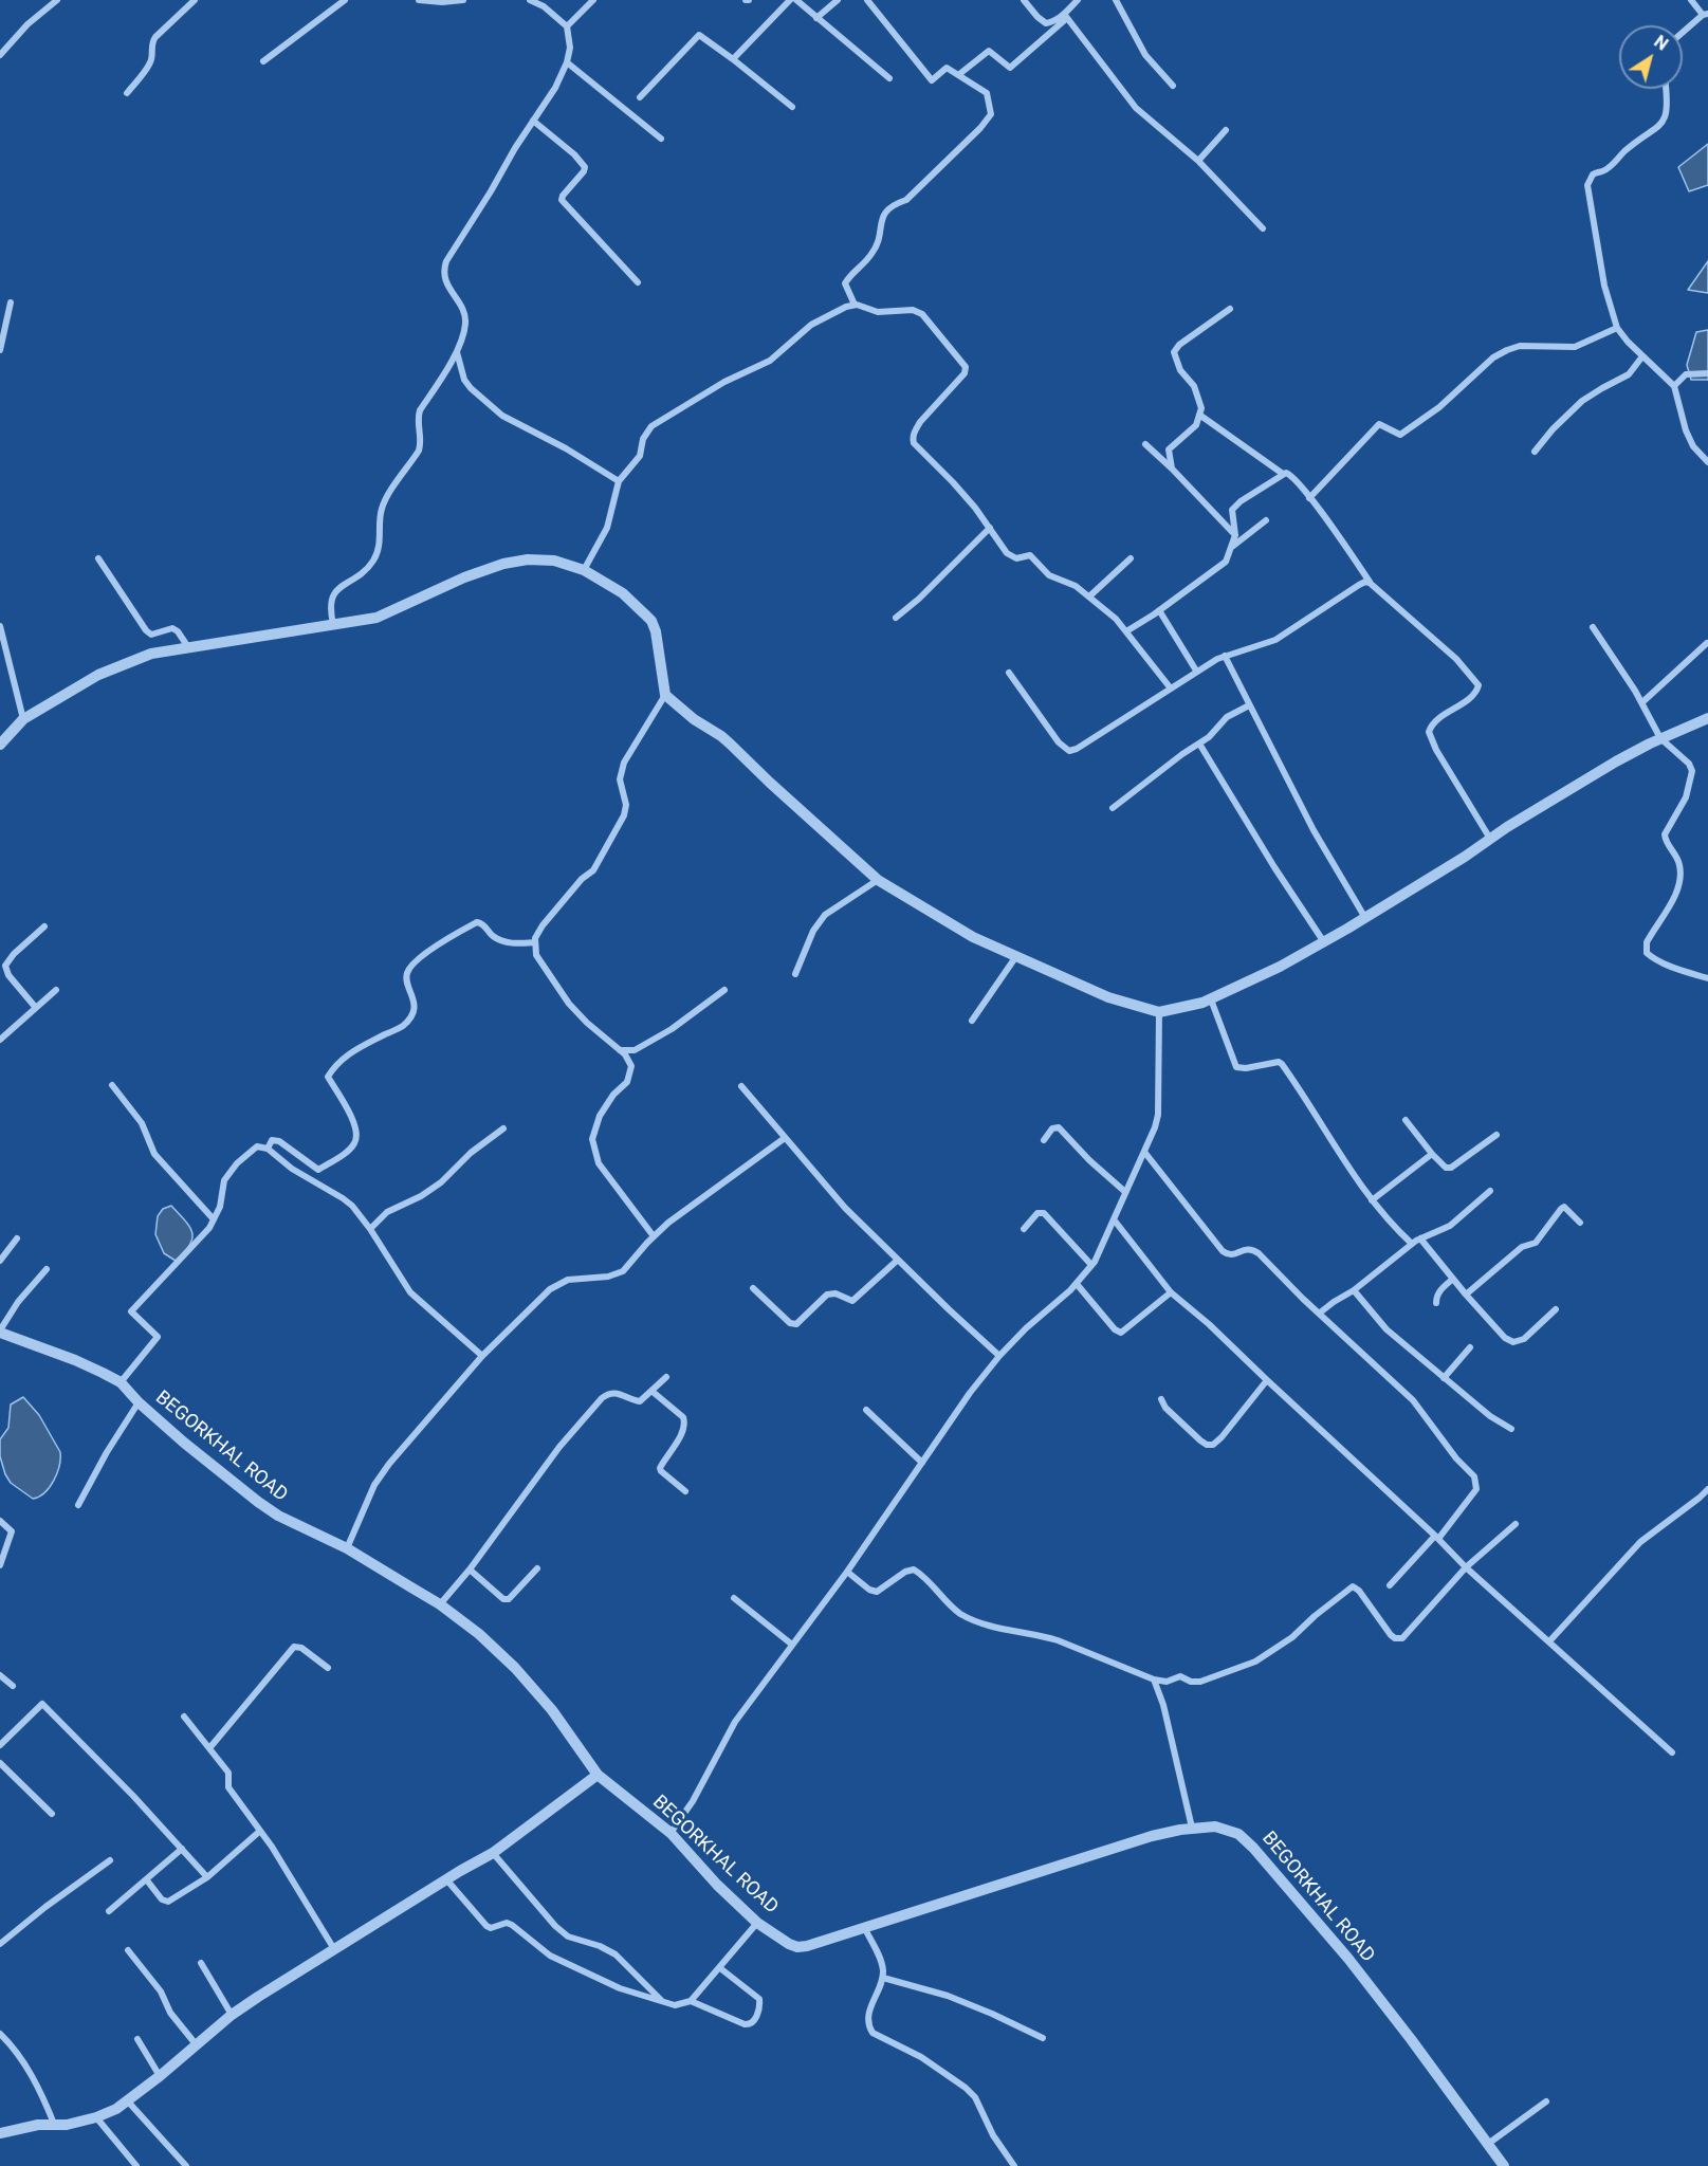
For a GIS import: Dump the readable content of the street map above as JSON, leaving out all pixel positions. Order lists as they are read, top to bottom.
{
  "streets": {
    "street": ["BEGORKHAL ROAD"]
  },
  "north": "top right"
}
